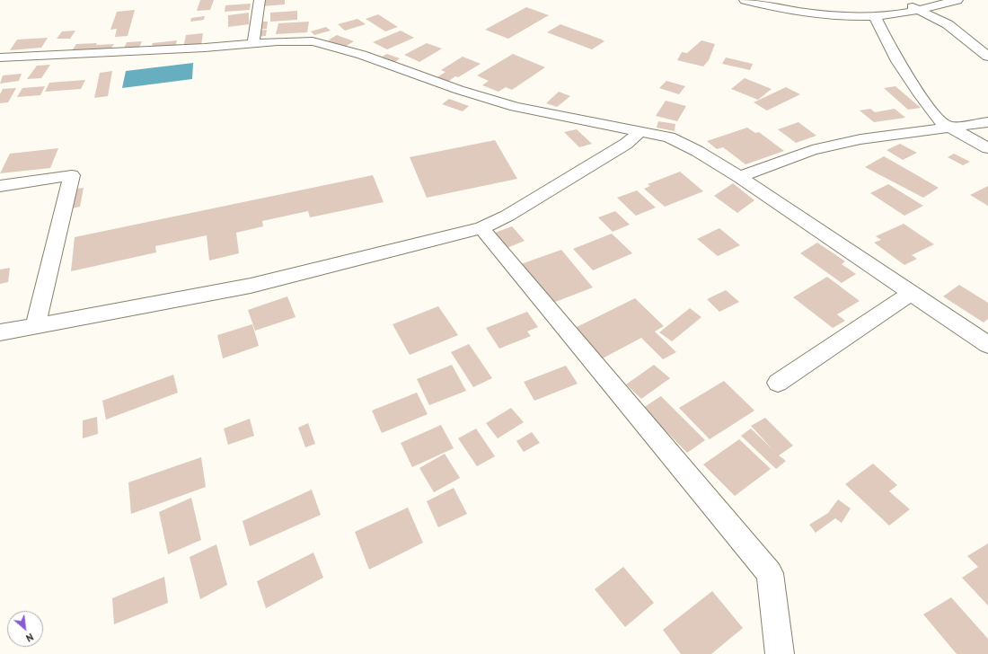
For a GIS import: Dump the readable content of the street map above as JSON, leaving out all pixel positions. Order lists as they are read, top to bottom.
{
  "north": "bottom right"
}
